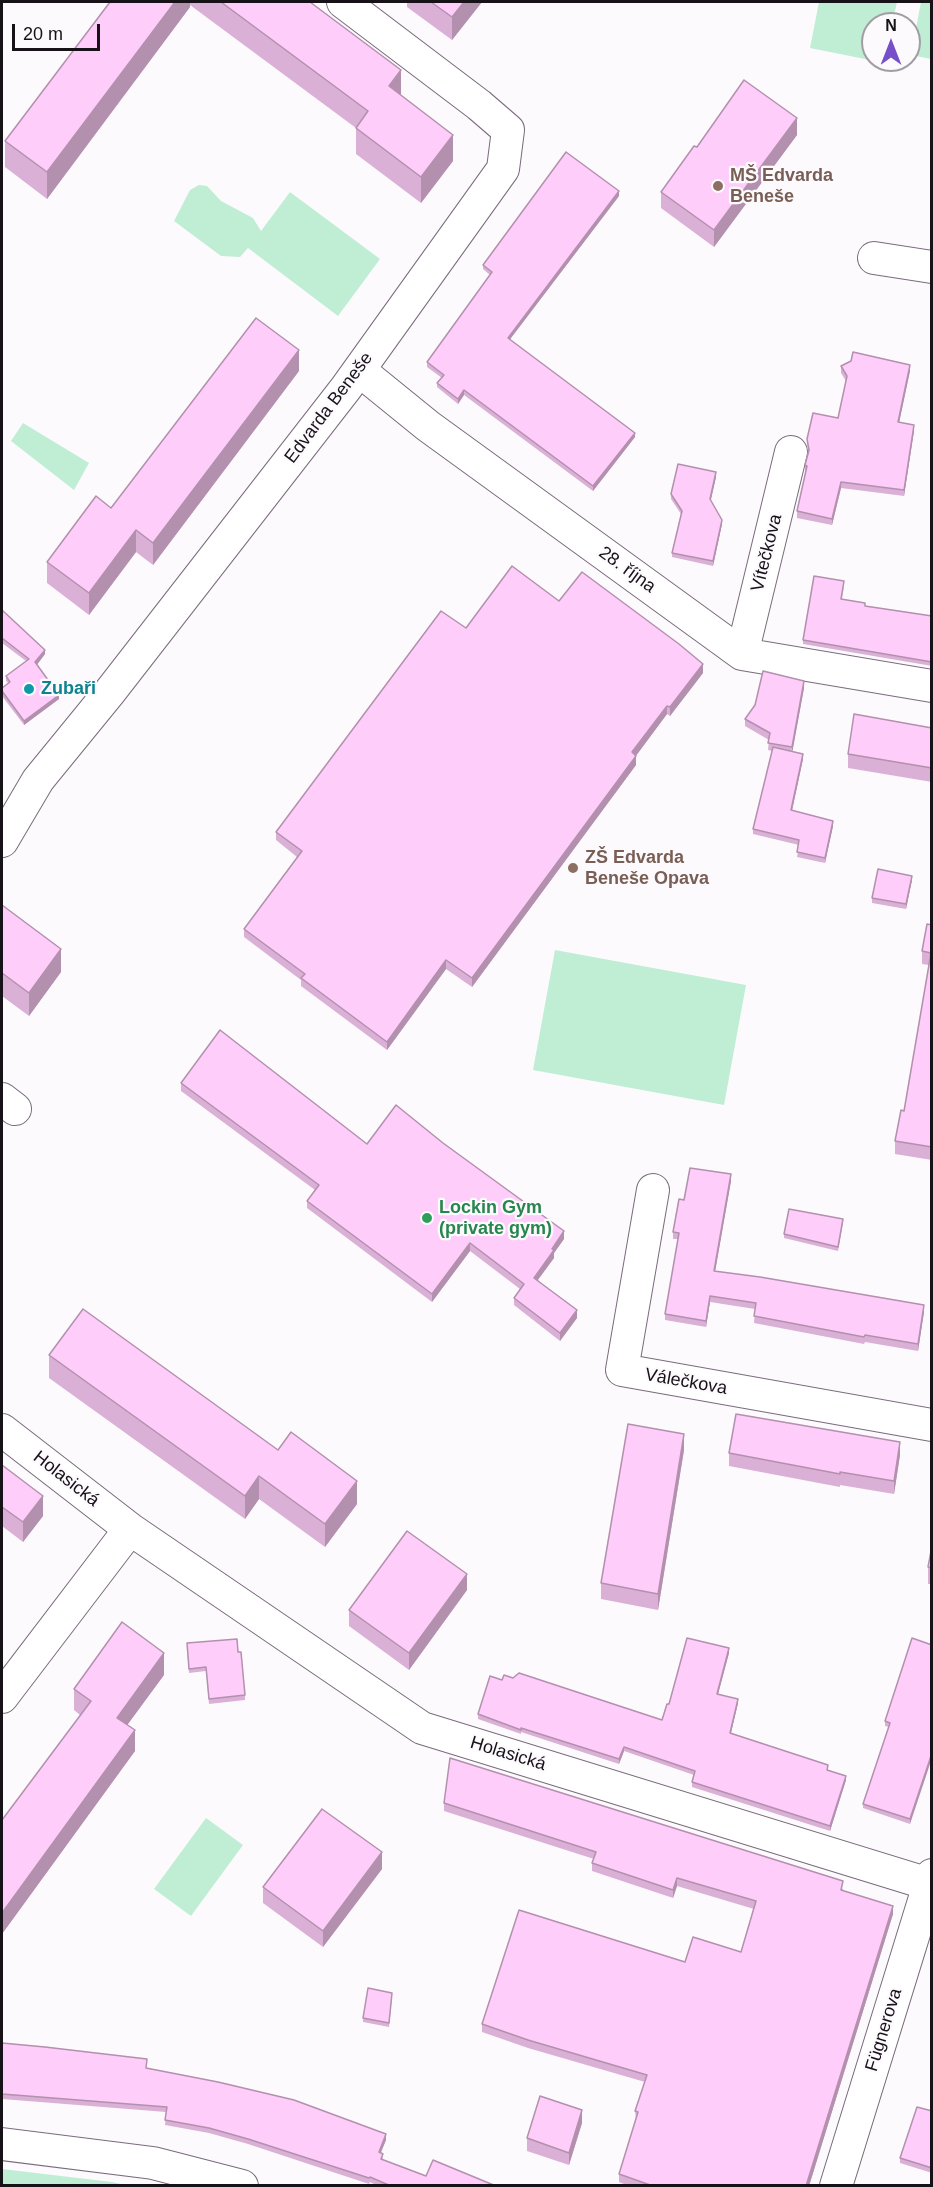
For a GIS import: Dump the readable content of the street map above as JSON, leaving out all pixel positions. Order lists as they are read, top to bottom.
{
  "streets": {
    "street": [
      "Edvarda Beneše",
      "Vítečkova",
      "28. října",
      "Válečkova",
      "Holasická",
      "Fügnerova"
    ]
  },
  "crossings": [
    ["Edvarda Beneše", "28. října"],
    ["Vítečkova", "28. října"],
    ["Holasická", "Fügnerova"]
  ],
  "places": [
    "MŠ Edvarda Beneše",
    "Zubaři",
    "ZŠ Edvarda Beneše Opava",
    "Lockin Gym (private gym)"
  ],
  "scale_bar": "20 m",
  "north": "top"
}
